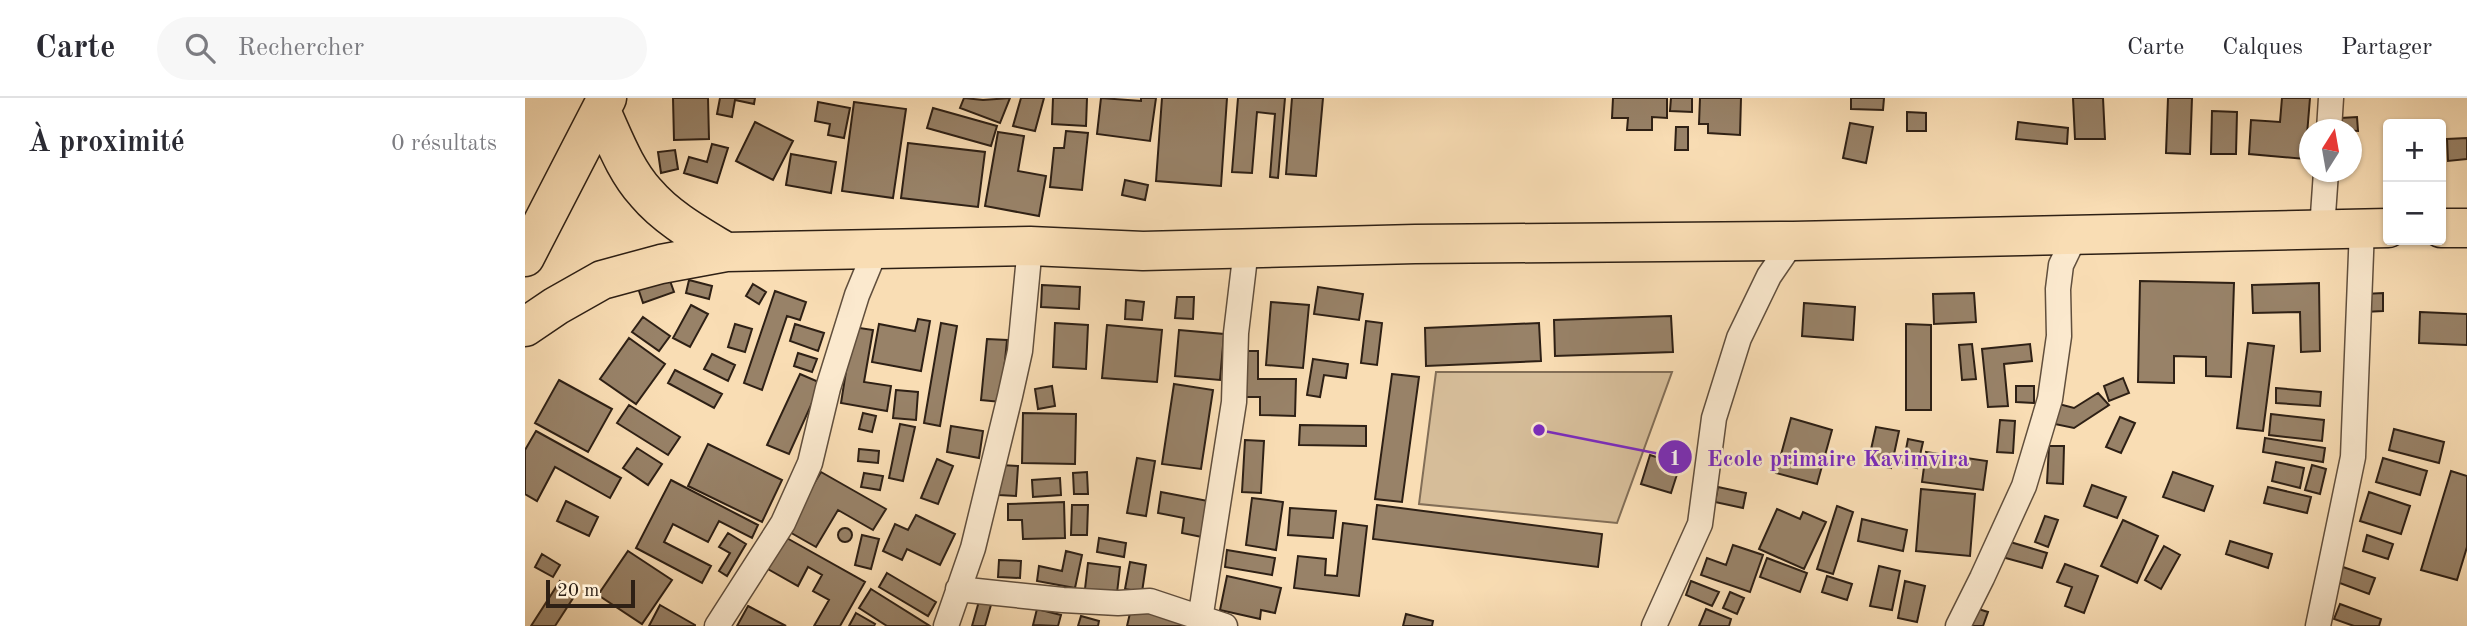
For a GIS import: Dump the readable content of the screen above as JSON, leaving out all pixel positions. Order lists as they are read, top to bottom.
{
  "places": ["Ecole primaire Kavimvira"],
  "scale_bar": "20 m",
  "north": "top",
  "page": {
    "header": "Carte",
    "search": "Rechercher",
    "nav": ["Carte", "Calques", "Partager"],
    "heading": ["À proximité", "0 résultats"],
    "map_buttons": ["+", "−"],
    "scale": "20 m"
  }
}
